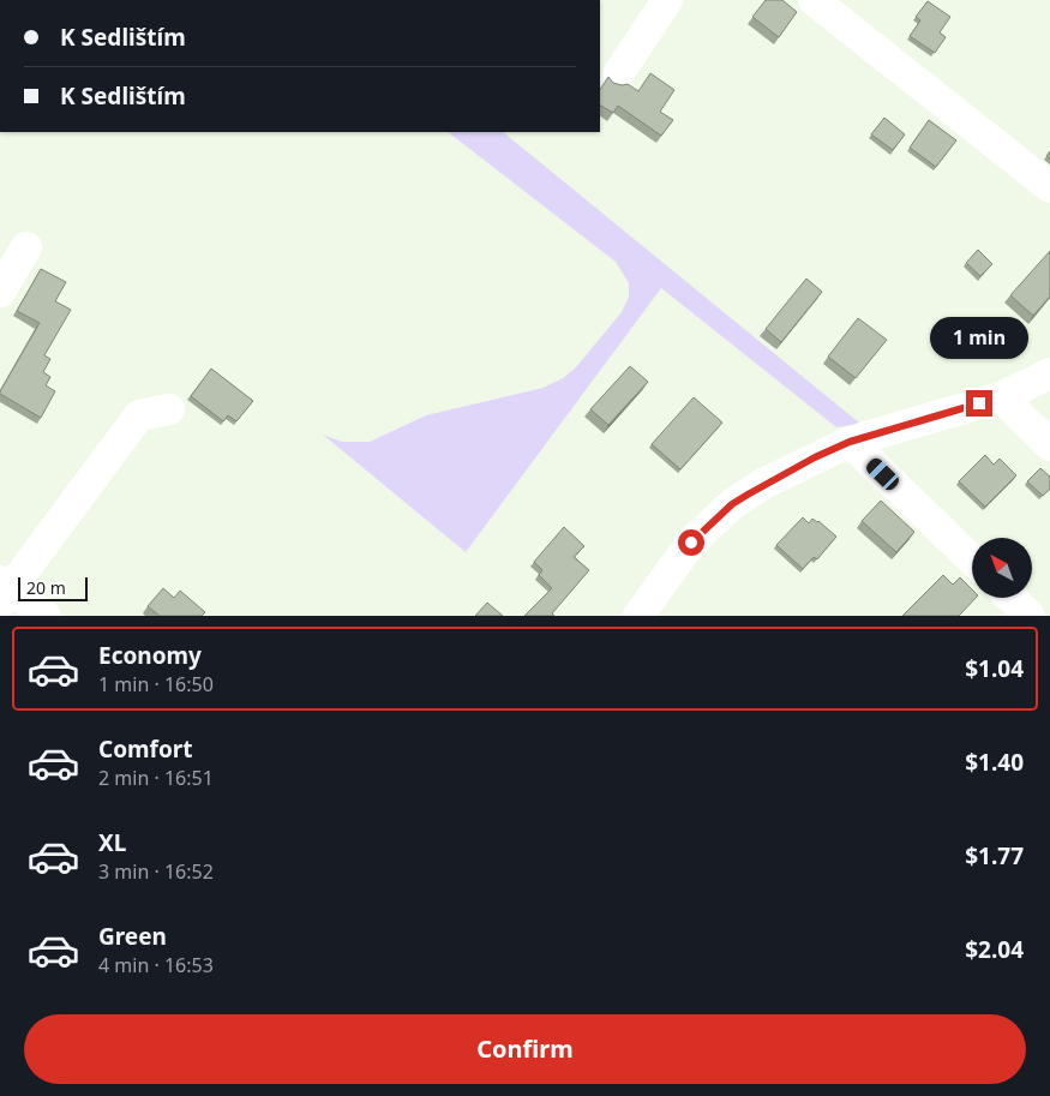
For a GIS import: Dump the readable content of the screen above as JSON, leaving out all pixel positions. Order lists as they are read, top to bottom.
{
  "scale_bar": "20 m",
  "north": "top left",
  "page": {
    "banner": ["K Sedlištím", "K Sedlištím"],
    "bubble": "1 min",
    "scale": "20 m",
    "list": [
      {
        "name": "Economy",
        "note": "1 min · 16:50",
        "value": "$1.04"
      },
      {
        "name": "Comfort",
        "note": "2 min · 16:51",
        "value": "$1.40"
      },
      {
        "name": "XL",
        "note": "3 min · 16:52",
        "value": "$1.77"
      },
      {
        "name": "Green",
        "note": "4 min · 16:53",
        "value": "$2.04"
      }
    ],
    "buttons": "Confirm"
  }
}
